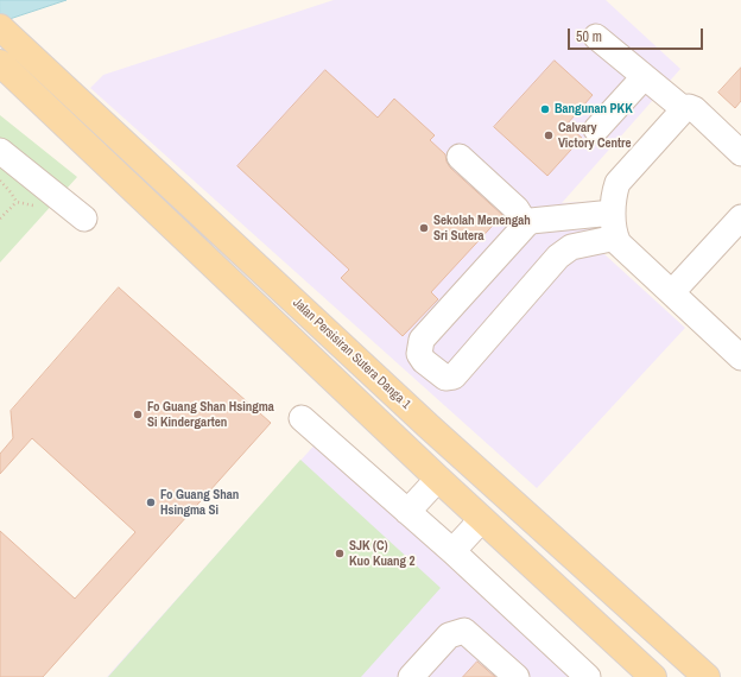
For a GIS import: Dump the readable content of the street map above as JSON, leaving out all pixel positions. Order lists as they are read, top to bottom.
{
  "streets": {
    "main road": ["Jalan Persisiran Sutera Danga 1"]
  },
  "places": [
    "Bangunan PKK",
    "Calvary Victory Centre",
    "Sekolah Menengah Sri Sutera",
    "Fo Guang Shan Hsingma Si Kindergarten",
    "Fo Guang Shan Hsingma Si",
    "SJK (C) Kuo Kuang 2"
  ],
  "scale_bar": "50 m"
}
